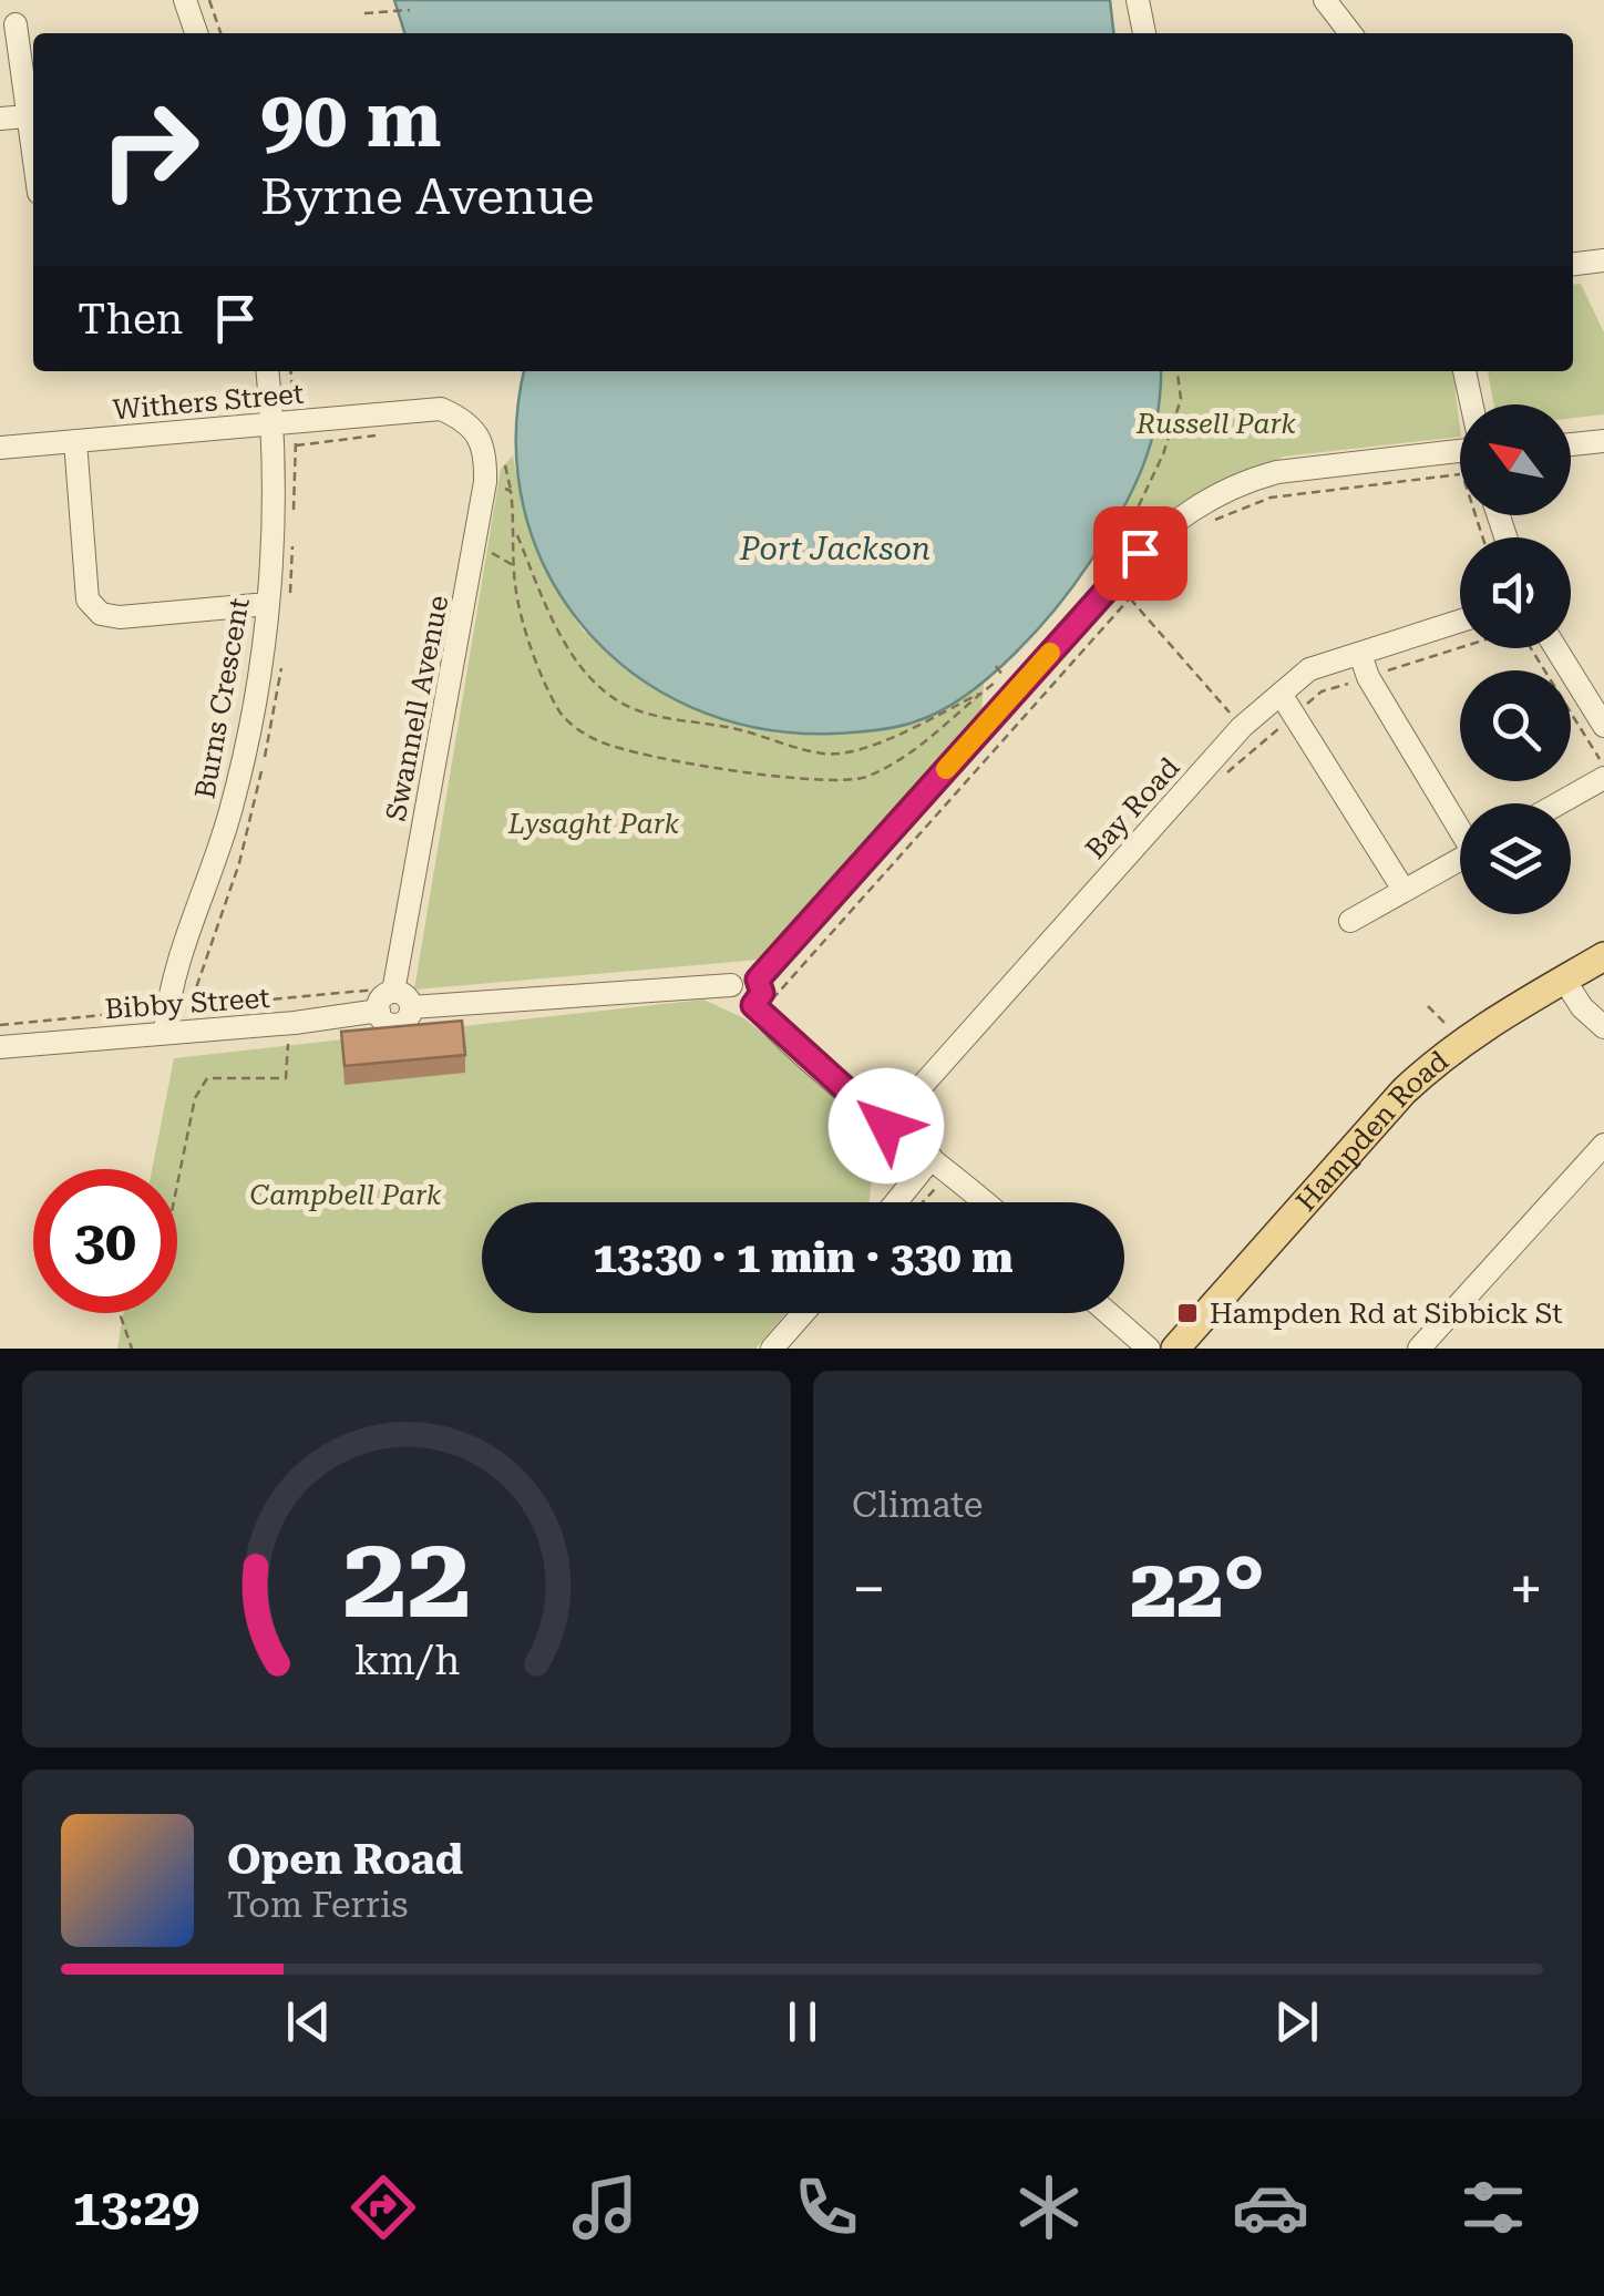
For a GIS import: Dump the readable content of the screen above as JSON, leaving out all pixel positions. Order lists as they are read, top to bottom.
{
  "streets": {
    "main road": ["Hampden Road"],
    "street": [
      "Withers Street",
      "Burns Crescent",
      "Swannell Avenue",
      "Bay Road",
      "Bibby Street"
    ]
  },
  "crossings": [
    ["Withers Street", "Burns Crescent"],
    ["Withers Street", "Swannell Avenue"],
    ["Burns Crescent", "Bibby Street"],
    ["Swannell Avenue", "Bibby Street"]
  ],
  "water": ["Port Jackson"],
  "parks": ["Russell Park", "Lysaght Park", "Campbell Park"],
  "places": {
    "transit": ["Hampden Rd at Sibbick St"]
  },
  "north": "top left",
  "page": {
    "turn": ["90 m", "Byrne Avenue"],
    "then": "Then",
    "limit": "30",
    "trip": "13:30 · 1 min · 330 m",
    "tile": "Climate",
    "heat": ["−", "22°", "+"],
    "song": ["Open Road", "Tom Ferris"],
    "tabs": "13:29",
    "gauge": ["22", "km/h"]
  }
}
